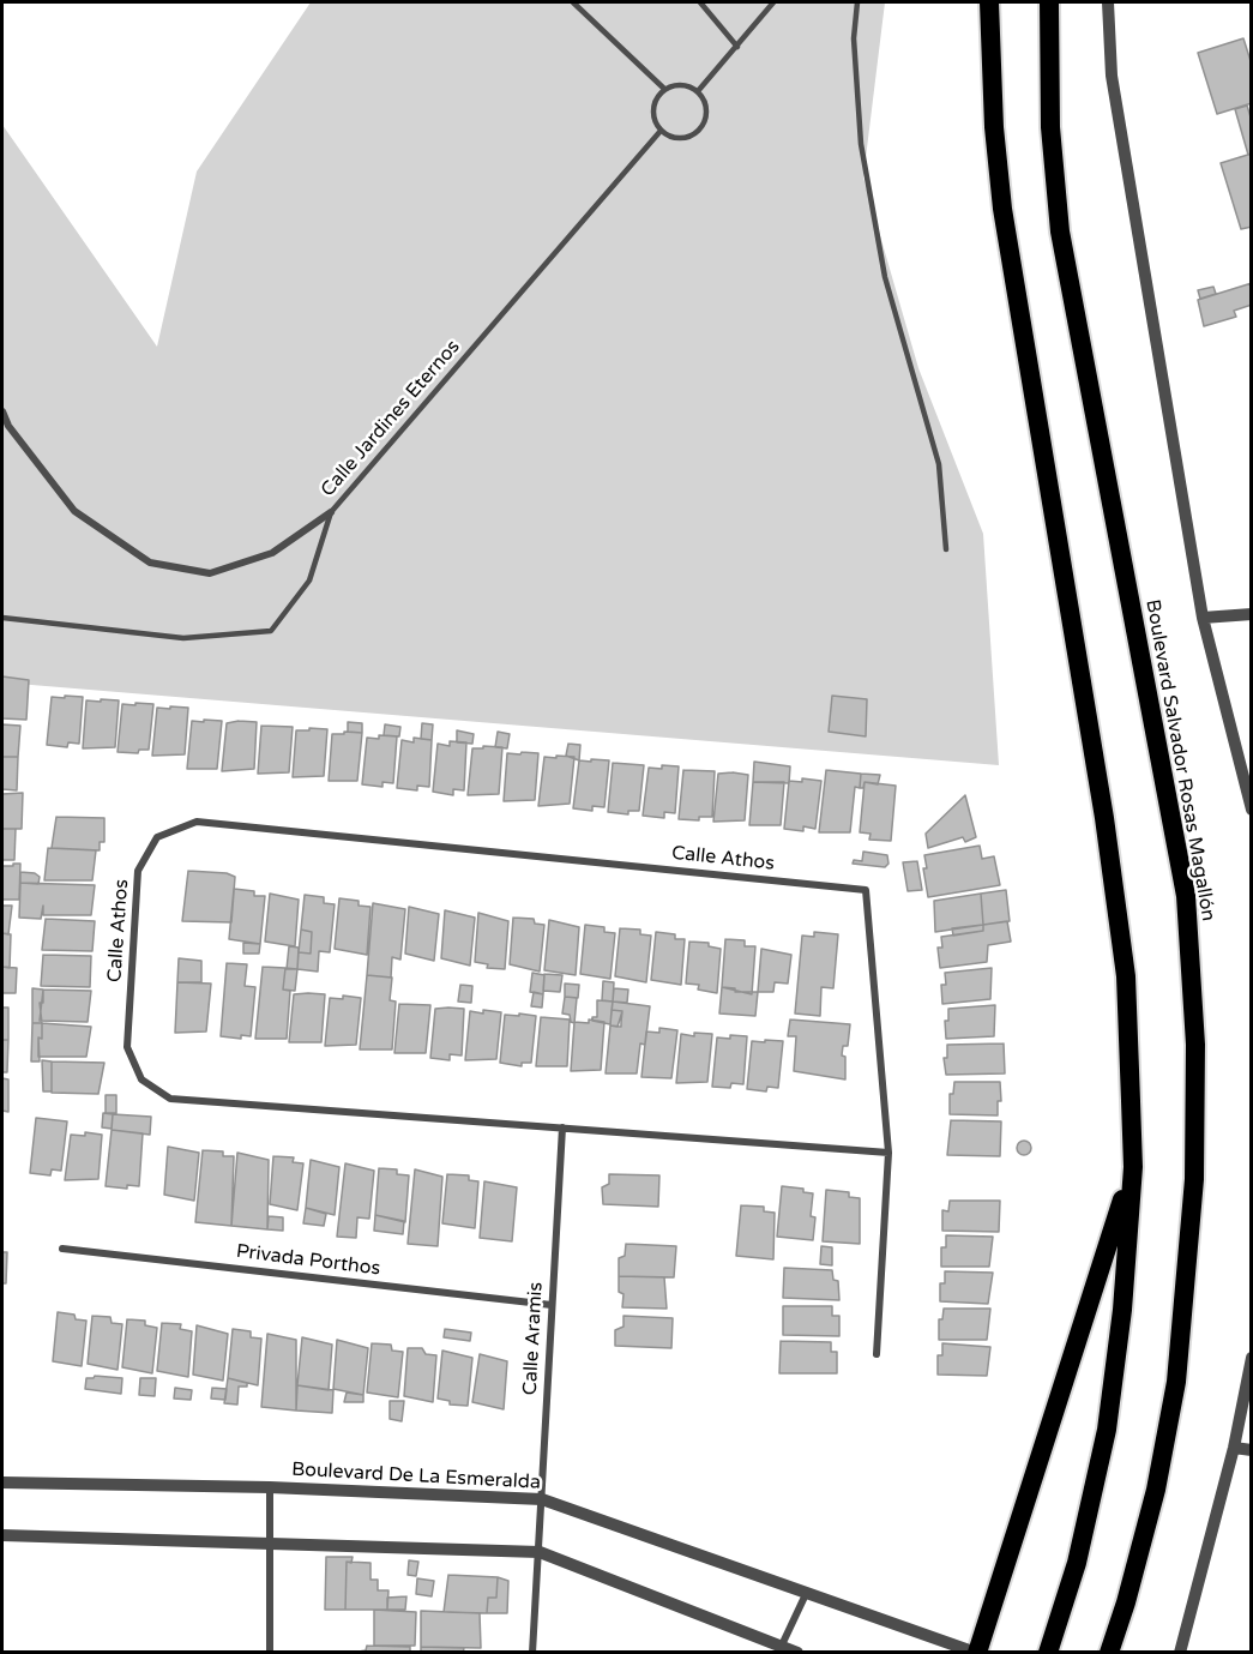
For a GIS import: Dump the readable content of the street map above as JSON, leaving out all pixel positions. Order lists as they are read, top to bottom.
{
  "streets": {
    "highway": ["Boulevard Salvador Rosas Magallón"],
    "street": [
      "Calle Jardines Eternos",
      "Calle Athos",
      "Privada Porthos",
      "Calle Aramis",
      "Boulevard De La Esmeralda"
    ]
  },
  "crossings": [
    ["Calle Athos", "Calle Aramis"],
    ["Privada Porthos", "Calle Aramis"],
    ["Calle Aramis", "Boulevard De La Esmeralda"]
  ]
}
